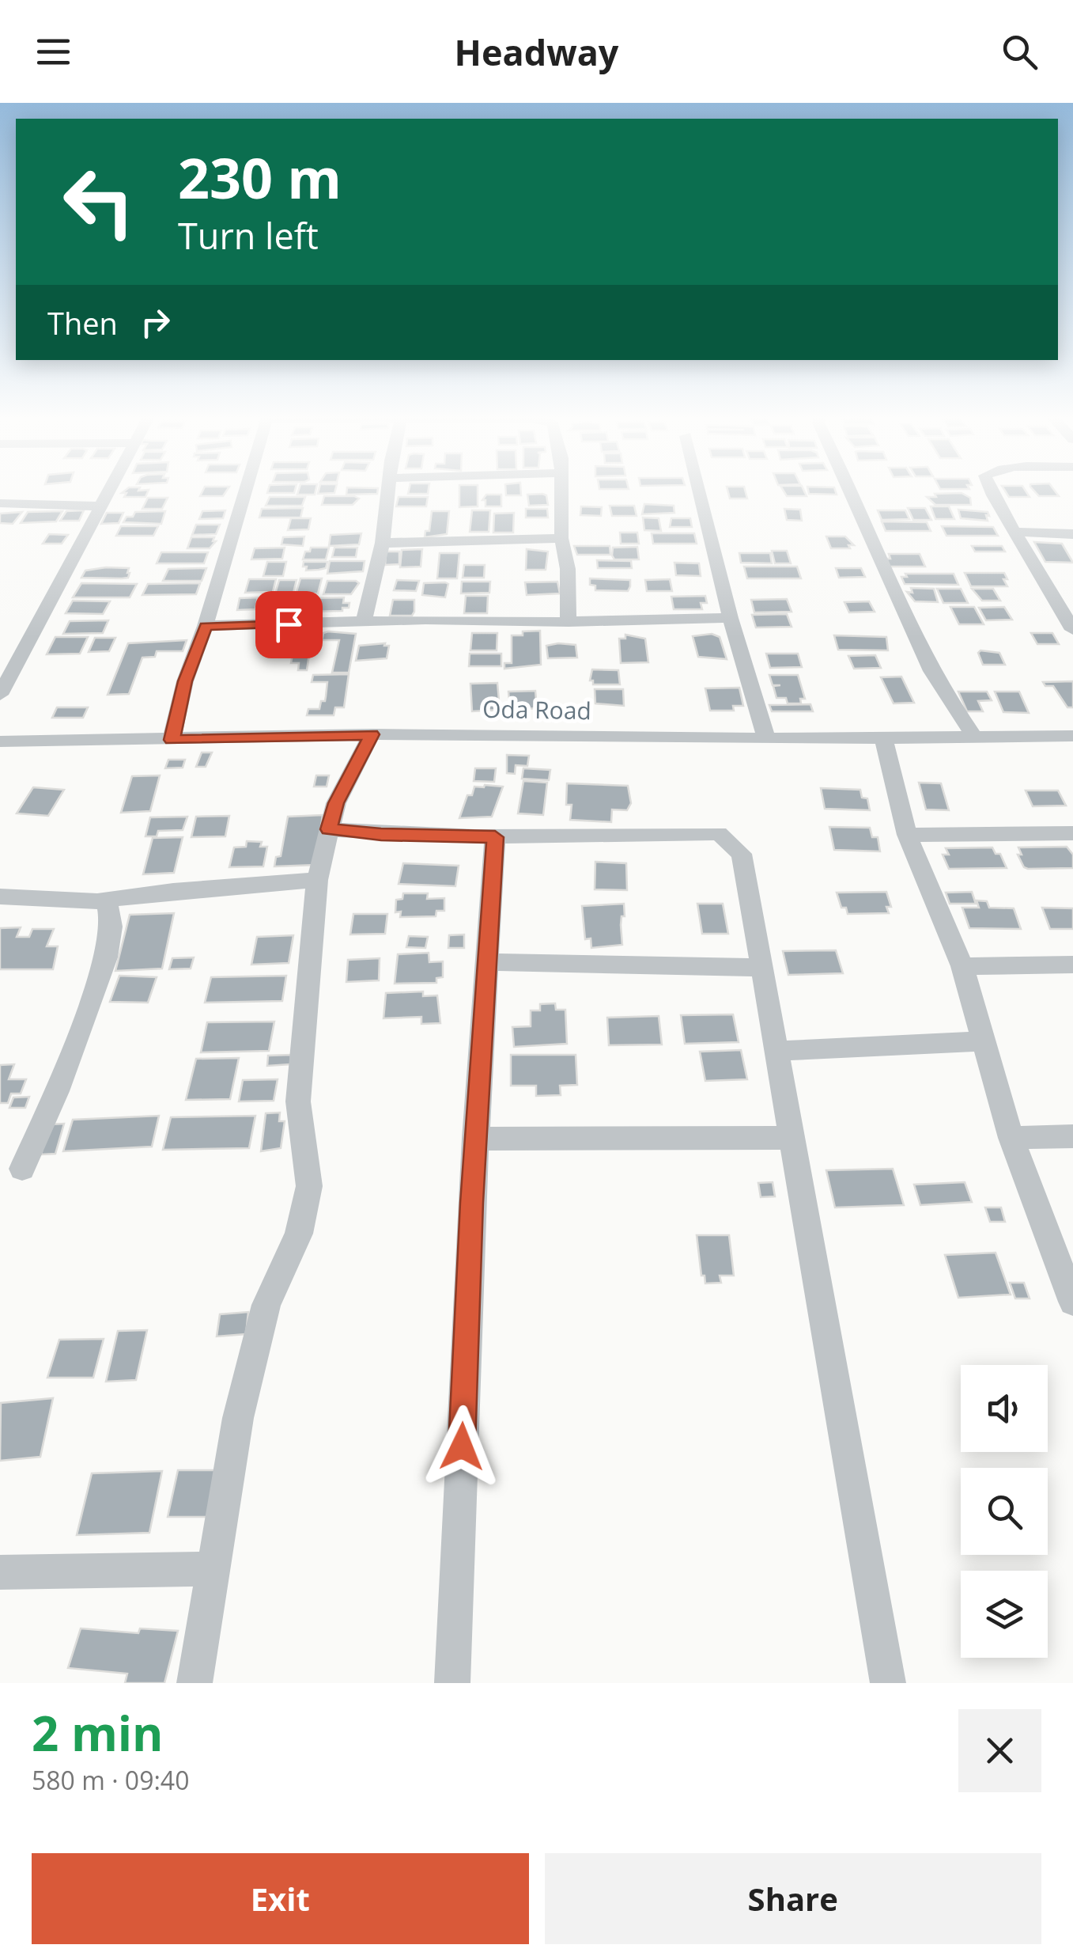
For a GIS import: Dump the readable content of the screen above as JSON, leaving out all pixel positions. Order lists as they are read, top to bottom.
{
  "streets": {
    "street": ["Oda Road"]
  },
  "page": {
    "header": "Headway",
    "turn": ["230 m", "Turn left"],
    "then": "Then",
    "heading": ["2 min", "580 m · 09:40"],
    "buttons": ["Exit", "Share"]
  }
}
